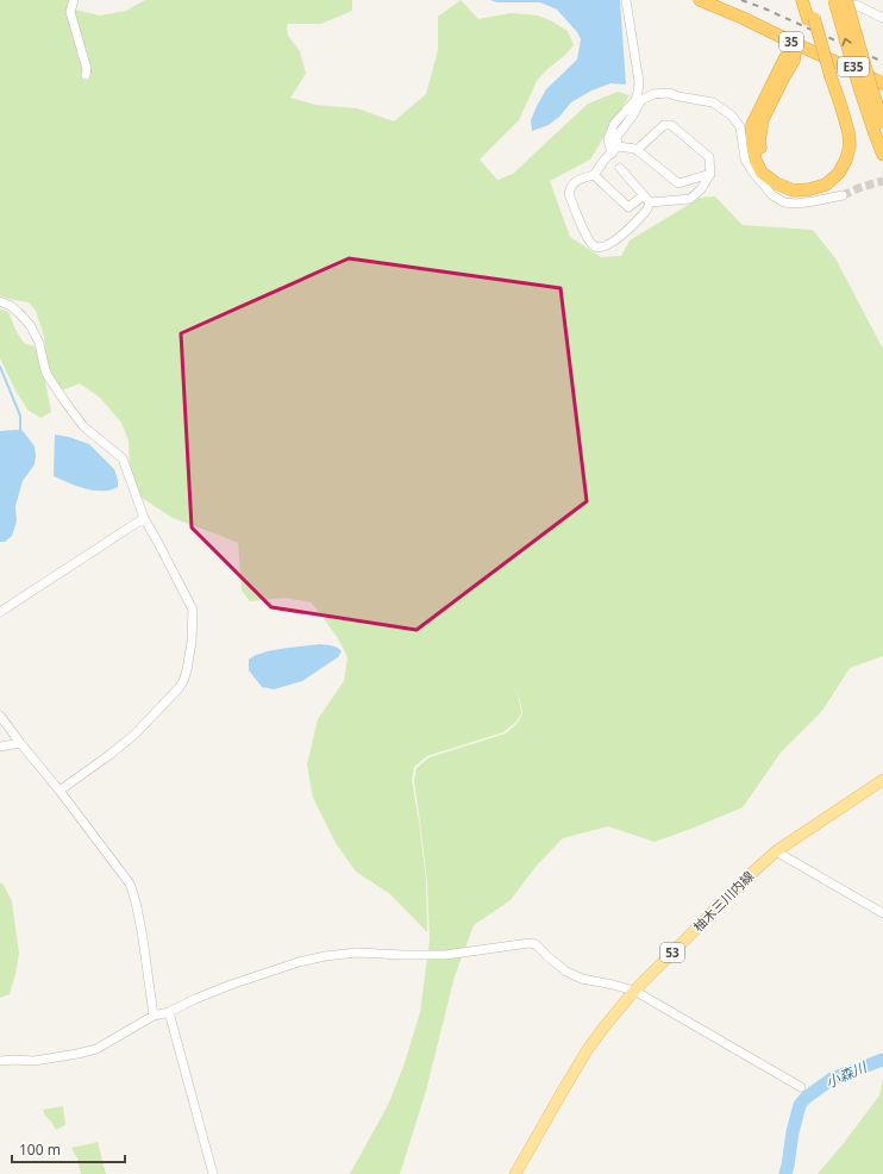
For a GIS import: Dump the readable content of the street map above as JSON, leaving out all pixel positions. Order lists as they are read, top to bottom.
{
  "streets": {
    "highway": ["35", "E35"],
    "main road": ["柚木三川内線", "53"]
  },
  "water": ["小森川"],
  "scale_bar": "100 m"
}
